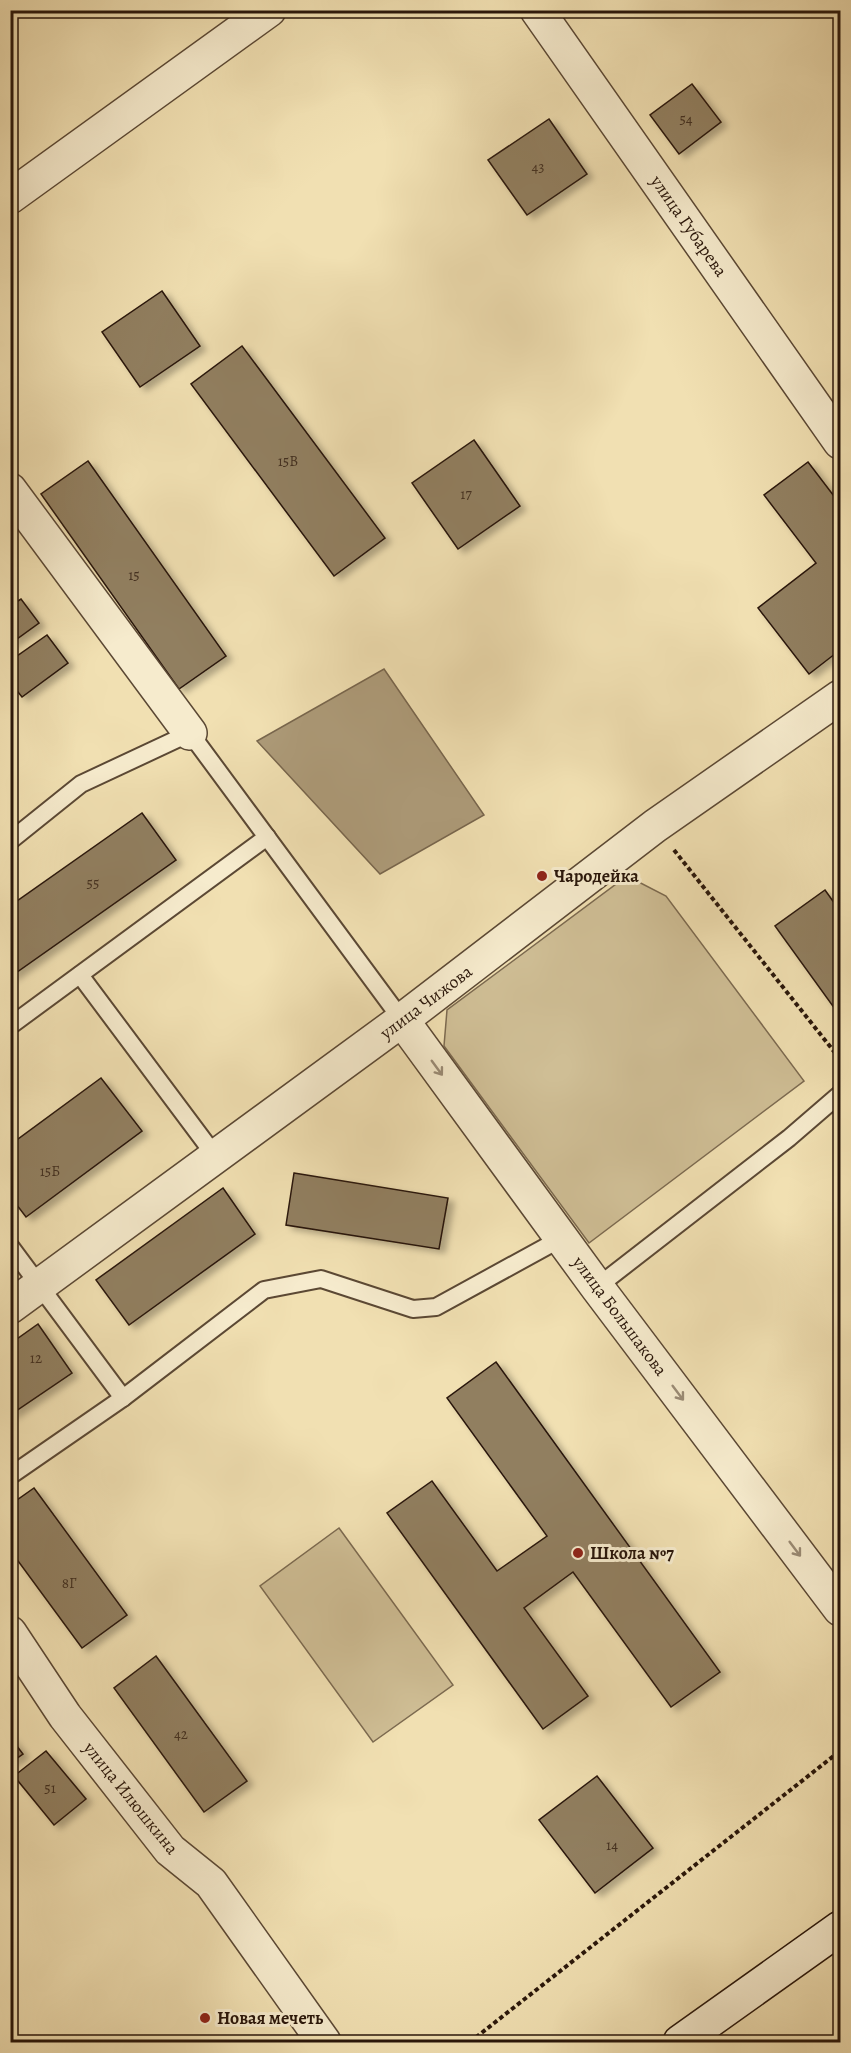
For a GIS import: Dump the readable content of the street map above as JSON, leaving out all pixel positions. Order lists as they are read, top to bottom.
{
  "streets": {
    "street": [
      "улица Губарева",
      "улица Чижова",
      "улица Большакова",
      "улица Илюшкина"
    ]
  },
  "crossings": [
    ["улица Чижова", "улица Большакова"]
  ],
  "one_way": ["улица Большакова"],
  "places": ["Чародейка", "Школа №7", "Новая мечеть"],
  "house_numbers": [
    "54",
    "43",
    "15В",
    "17",
    "15",
    "55",
    "15Б",
    "12",
    "8Г",
    "42",
    "51",
    "14"
  ]
}
